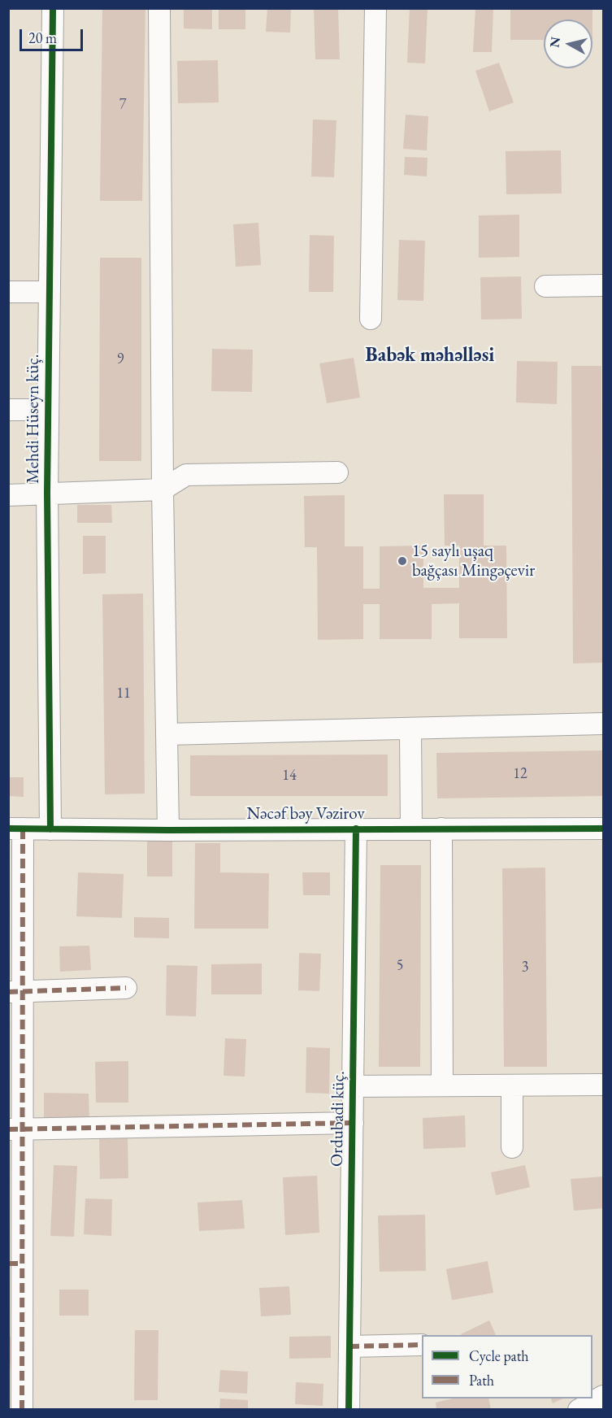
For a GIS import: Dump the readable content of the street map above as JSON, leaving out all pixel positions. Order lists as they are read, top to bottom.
{
  "streets": {
    "street": ["Mehdi Hüseyn küç.", "Nəcəf bəy Vəzirov", "Ordubadi küç."]
  },
  "crossings": [
    ["Mehdi Hüseyn küç.", "Nəcəf bəy Vəzirov"],
    ["Nəcəf bəy Vəzirov", "Ordubadi küç."]
  ],
  "districts": ["Babək məhəlləsi"],
  "places": ["15 saylı uşaq bağçası Mingəçevir"],
  "house_numbers": [
    "7",
    "9",
    "11",
    "12",
    "14",
    "5",
    "3"
  ],
  "legend": ["Cycle path", "Path"],
  "scale_bar": "20 m",
  "north": "left"
}
